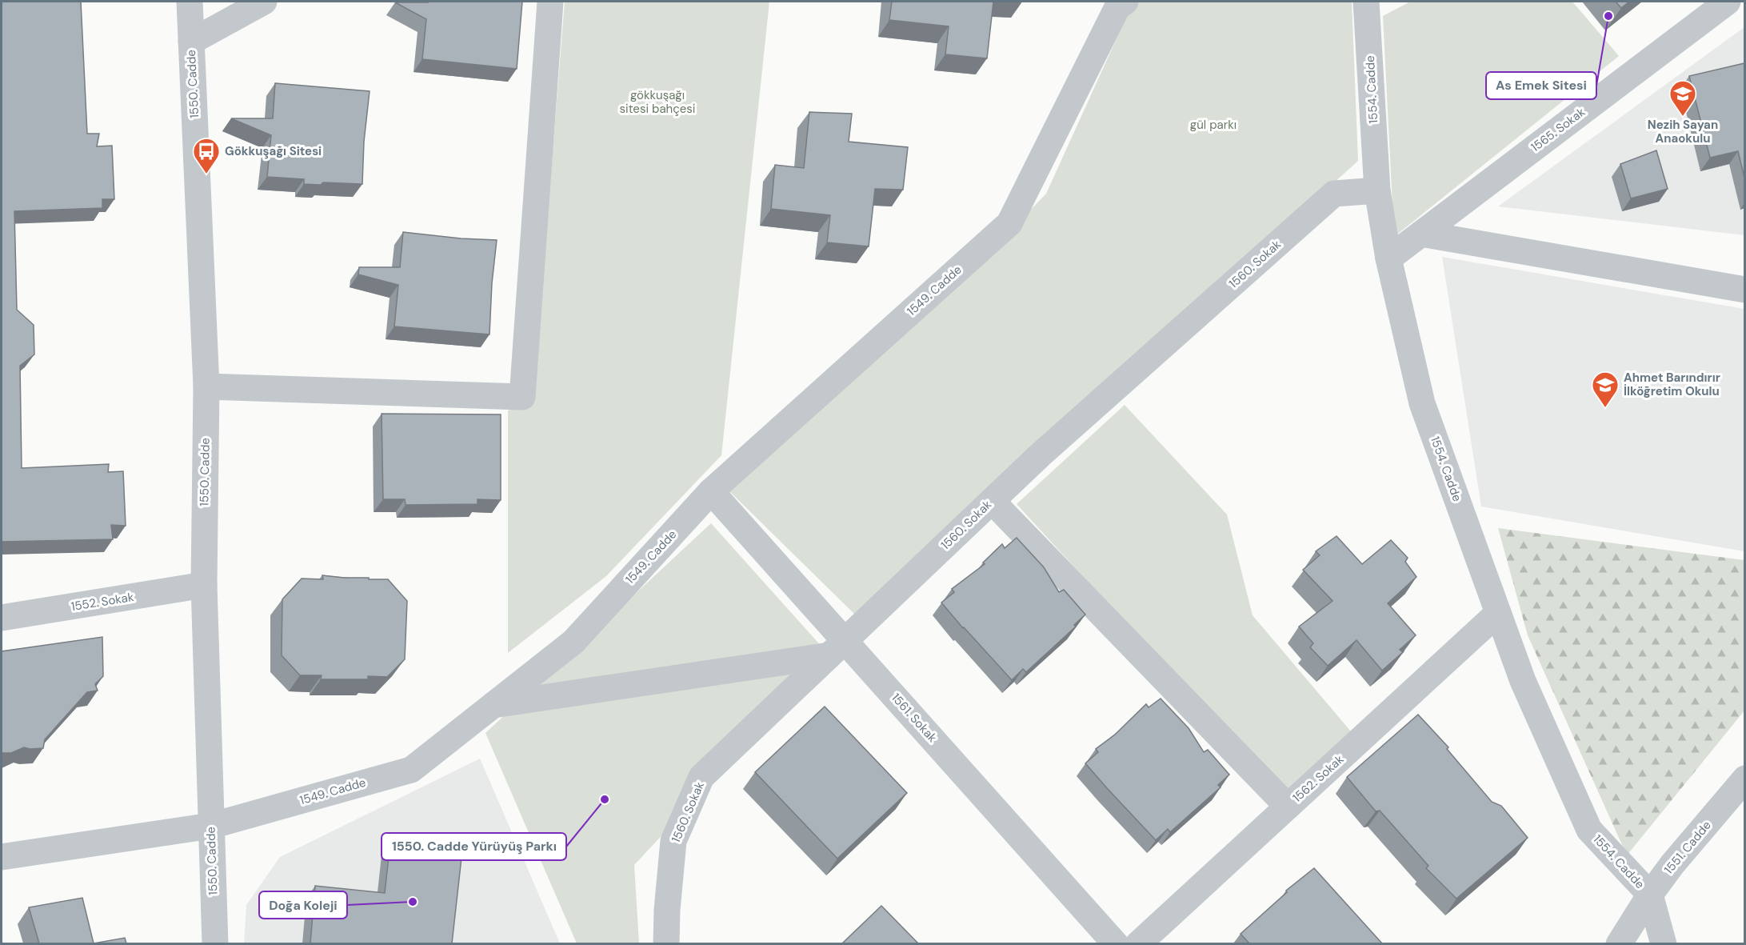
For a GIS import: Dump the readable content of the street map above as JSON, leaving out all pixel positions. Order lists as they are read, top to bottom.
{
  "streets": {
    "street": [
      "1550. Cadde",
      "1554. Cadde",
      "1565. Sokak",
      "1560. Sokak",
      "1549. Cadde",
      "1552. Sokak",
      "1561. Sokak",
      "1562. Sokak",
      "1551. Cadde"
    ]
  },
  "crossings": [
    ["1550. Cadde", "1549. Cadde"],
    ["1550. Cadde", "1552. Sokak"],
    ["1554. Cadde", "1565. Sokak"],
    ["1554. Cadde", "1560. Sokak"],
    ["1554. Cadde", "1562. Sokak"],
    ["1554. Cadde", "1551. Cadde"],
    ["1560. Sokak", "1561. Sokak"],
    ["1549. Cadde", "1561. Sokak"]
  ],
  "parks": ["gökkuşağı sitesi bahçesi", "gül parkı"],
  "places": {
    "other": ["As Emek Sitesi", "1550. Cadde Yürüyüş Parkı", "Doğa Koleji"],
    "school or university": ["Nezih Sayan Anaokulu", "Ahmet Barındırır İlköğretim Okulu"],
    "bus stop": ["Gökkuşağı Sitesi"]
  }
}
